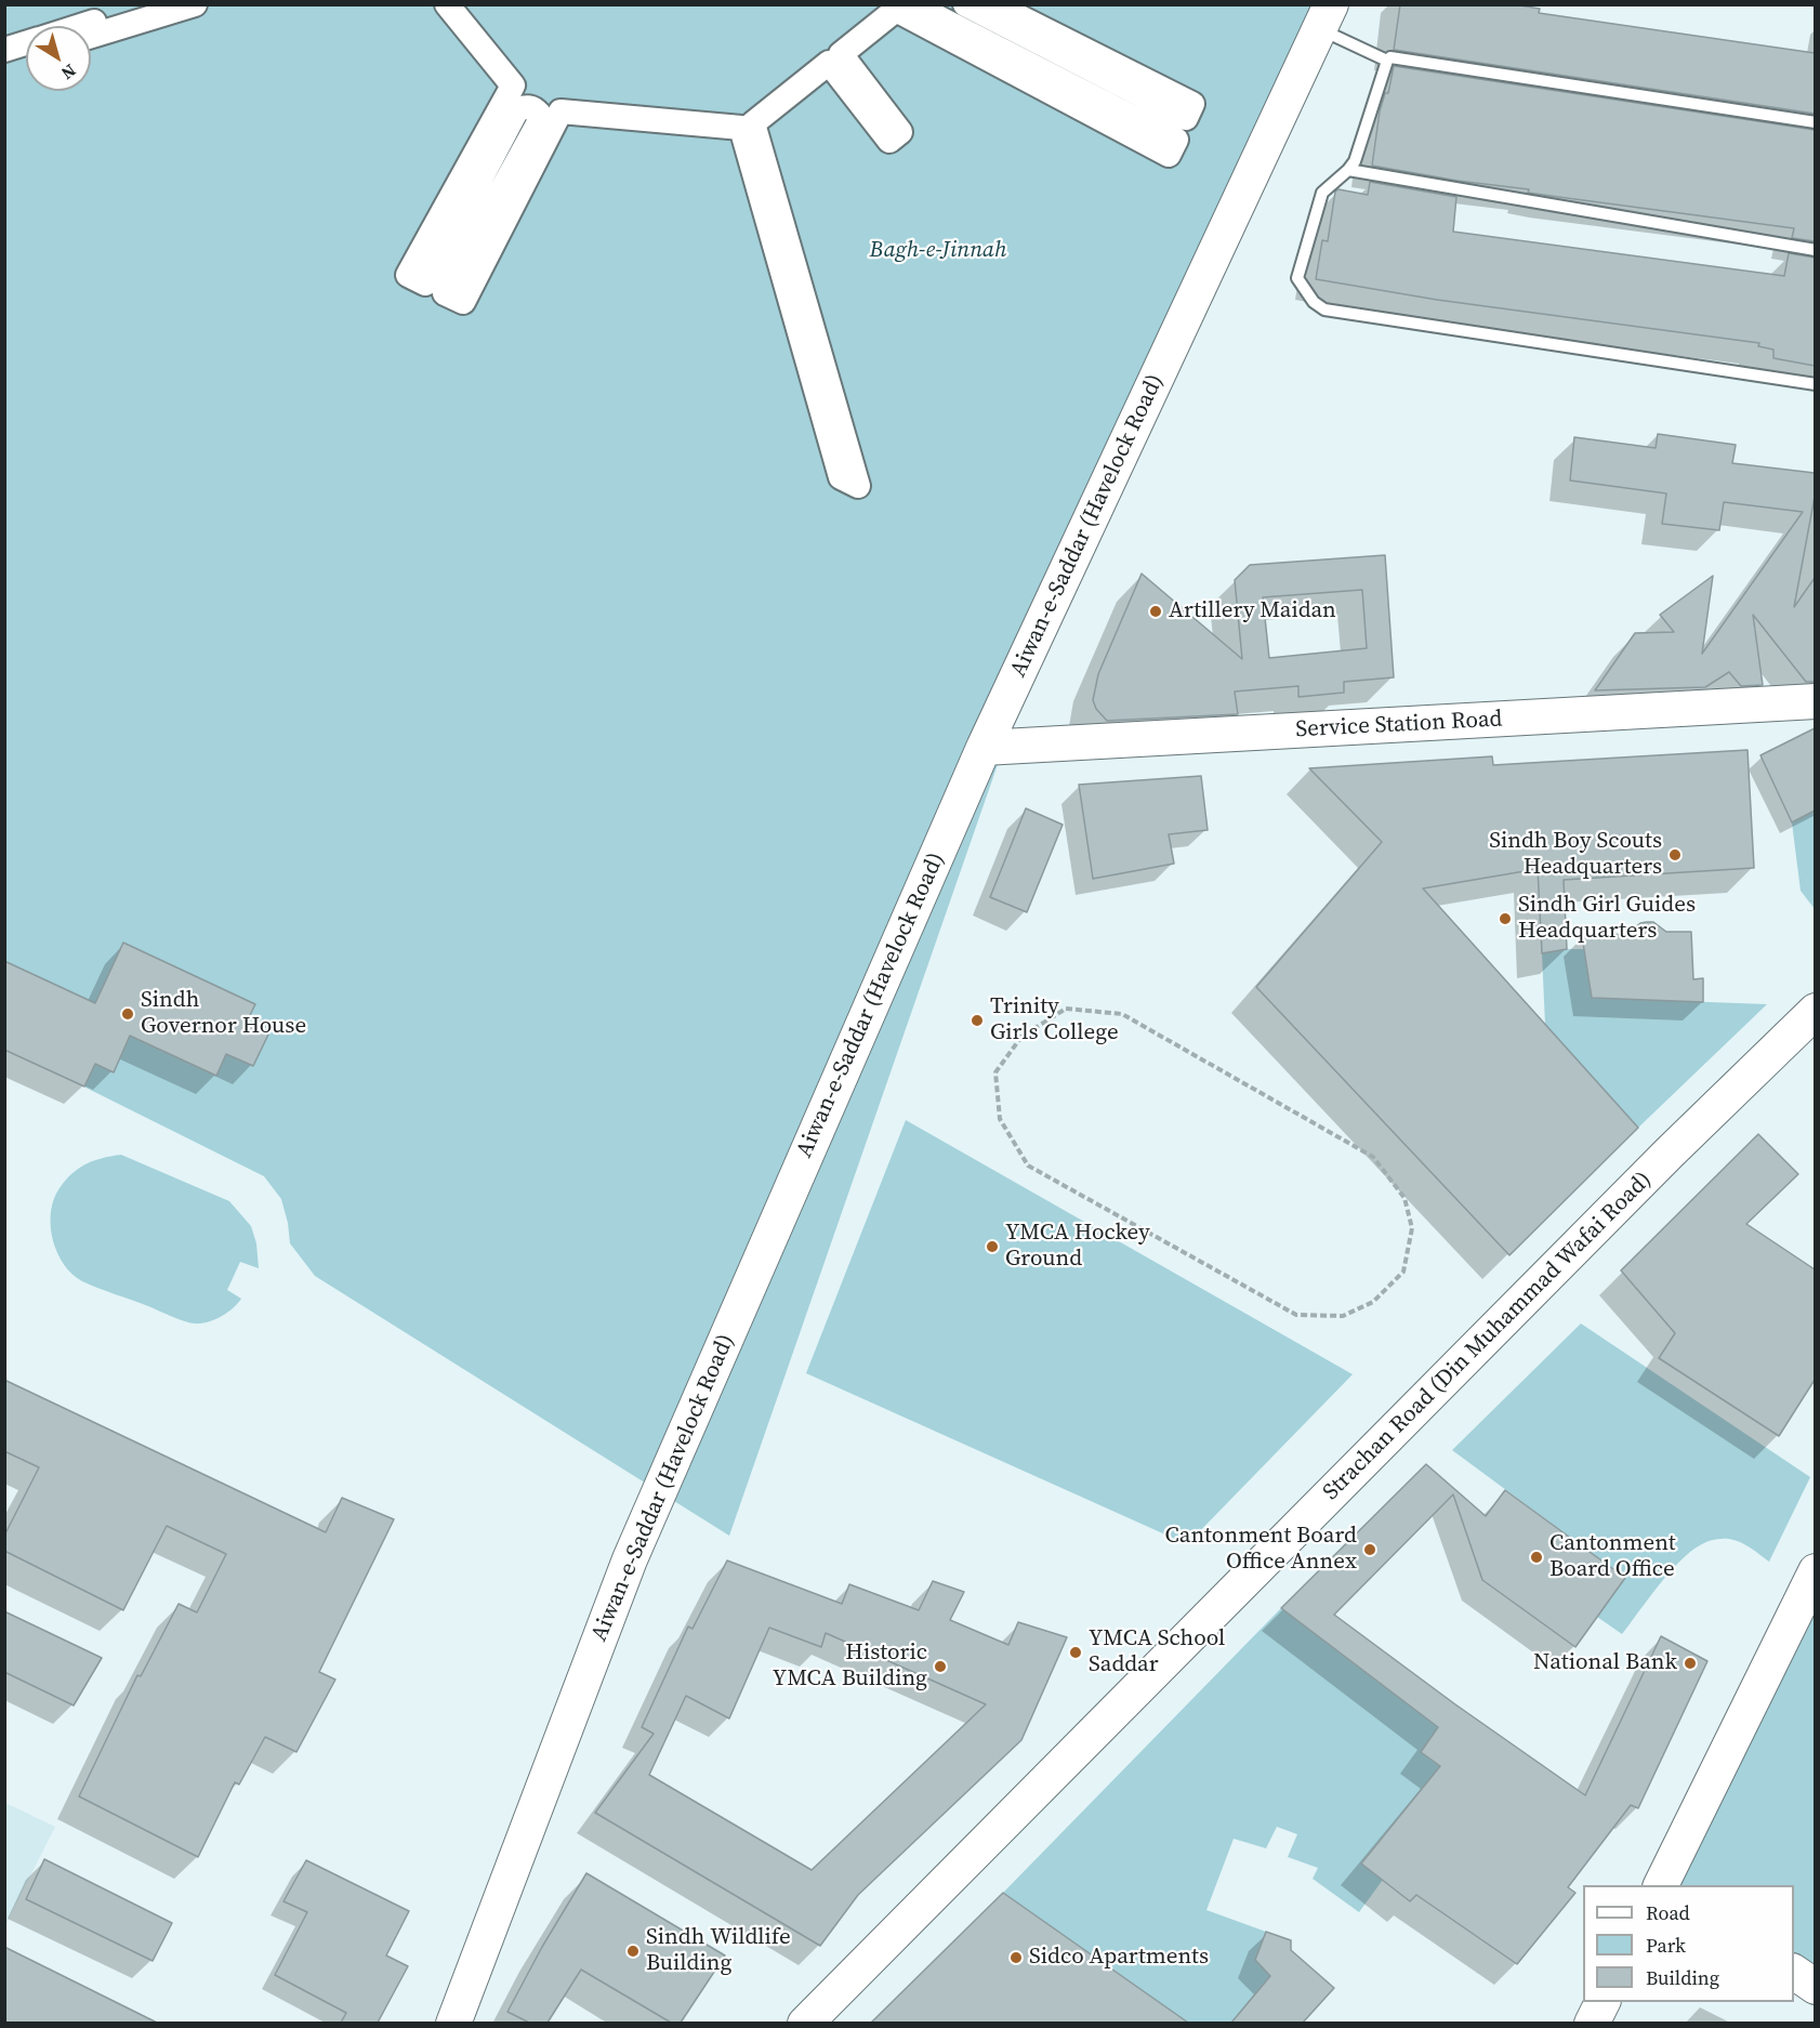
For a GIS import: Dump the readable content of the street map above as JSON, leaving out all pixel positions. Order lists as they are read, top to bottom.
{
  "streets": {
    "main road": ["Aiwan-e-Saddar (Havelock Road)", "Service Station Road", "Strachan Road (Din Muhammad Wafai Road)"]
  },
  "crossings": [
    ["Aiwan-e-Saddar (Havelock Road)", "Service Station Road"]
  ],
  "parks": ["Bagh-e-Jinnah"],
  "places": [
    "Artillery Maidan",
    "Sindh Boy Scouts Headquarters",
    "Sindh Girl Guides Headquarters",
    "Sindh Governor House",
    "Trinity Girls College",
    "YMCA Hockey Ground",
    "Cantonment Board Office Annex",
    "Cantonment Board Office",
    "YMCA School Saddar",
    "National Bank",
    "Historic YMCA Building",
    "Sindh Wildlife Building",
    "Sidco Apartments"
  ],
  "legend": ["Road", "Park", "Building"],
  "north": "bottom right"
}
